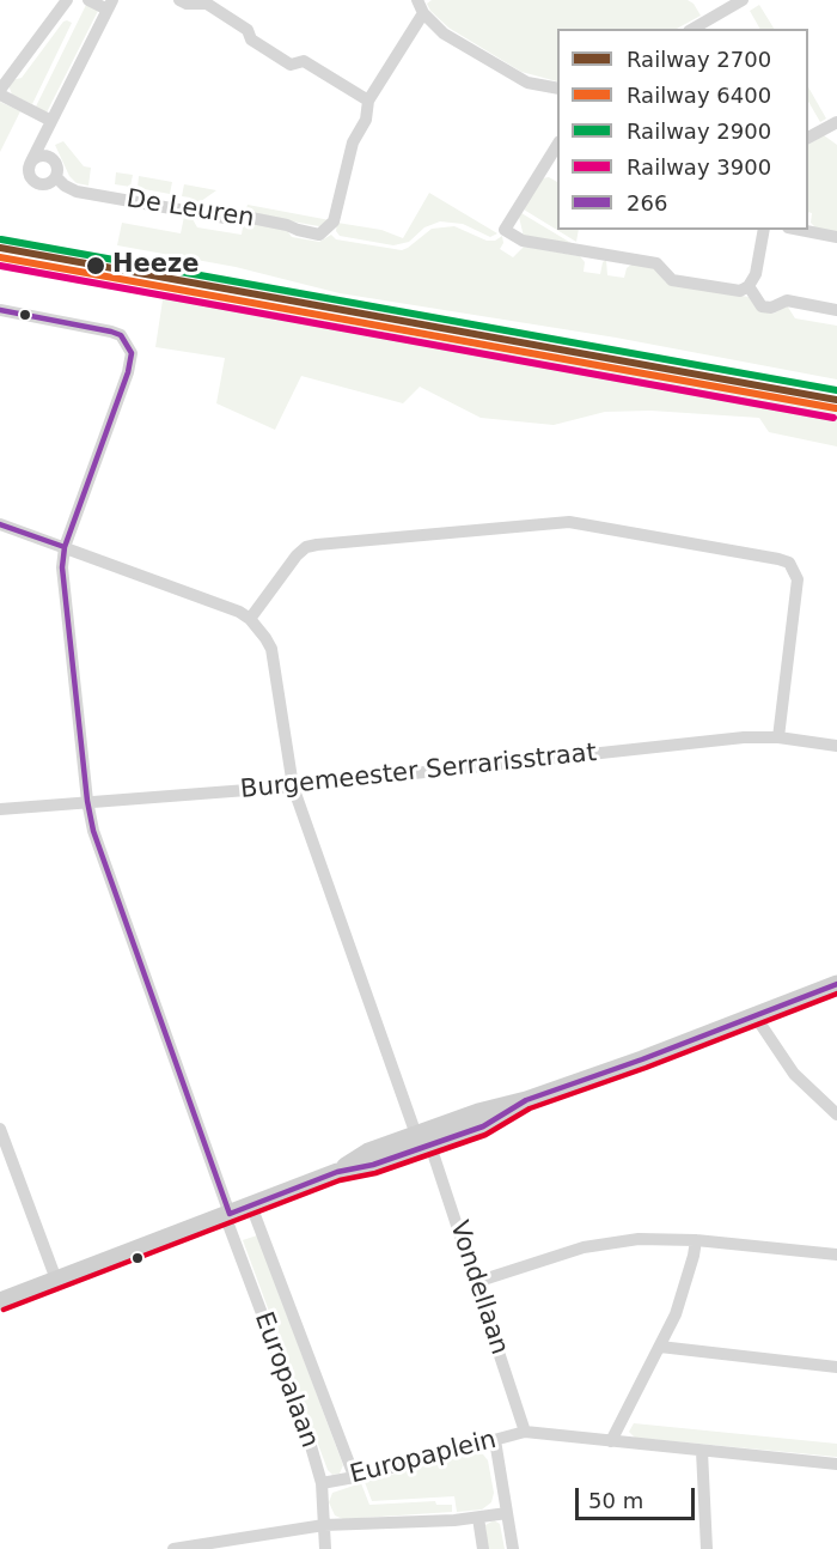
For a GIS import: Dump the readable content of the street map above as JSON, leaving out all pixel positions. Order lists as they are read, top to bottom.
{
  "streets": {
    "street": [
      "De Leuren",
      "Burgemeester Serrarisstraat",
      "Vondellaan",
      "Europalaan",
      "Europaplein"
    ]
  },
  "crossings": [
    ["Burgemeester Serrarisstraat", "Vondellaan"],
    ["Burgemeester Serrarisstraat", "Europalaan"],
    ["Vondellaan", "Europaplein"],
    ["Europalaan", "Europaplein"]
  ],
  "places": ["Heeze"],
  "lines": [
    "rail line 2900",
    "rail line 2700",
    "rail line 6400",
    "rail line 3900",
    "transit line 266"
  ],
  "legend": [
    "Railway 2700",
    "Railway 6400",
    "Railway 2900",
    "Railway 3900",
    "266"
  ],
  "scale_bar": "50 m"
}
